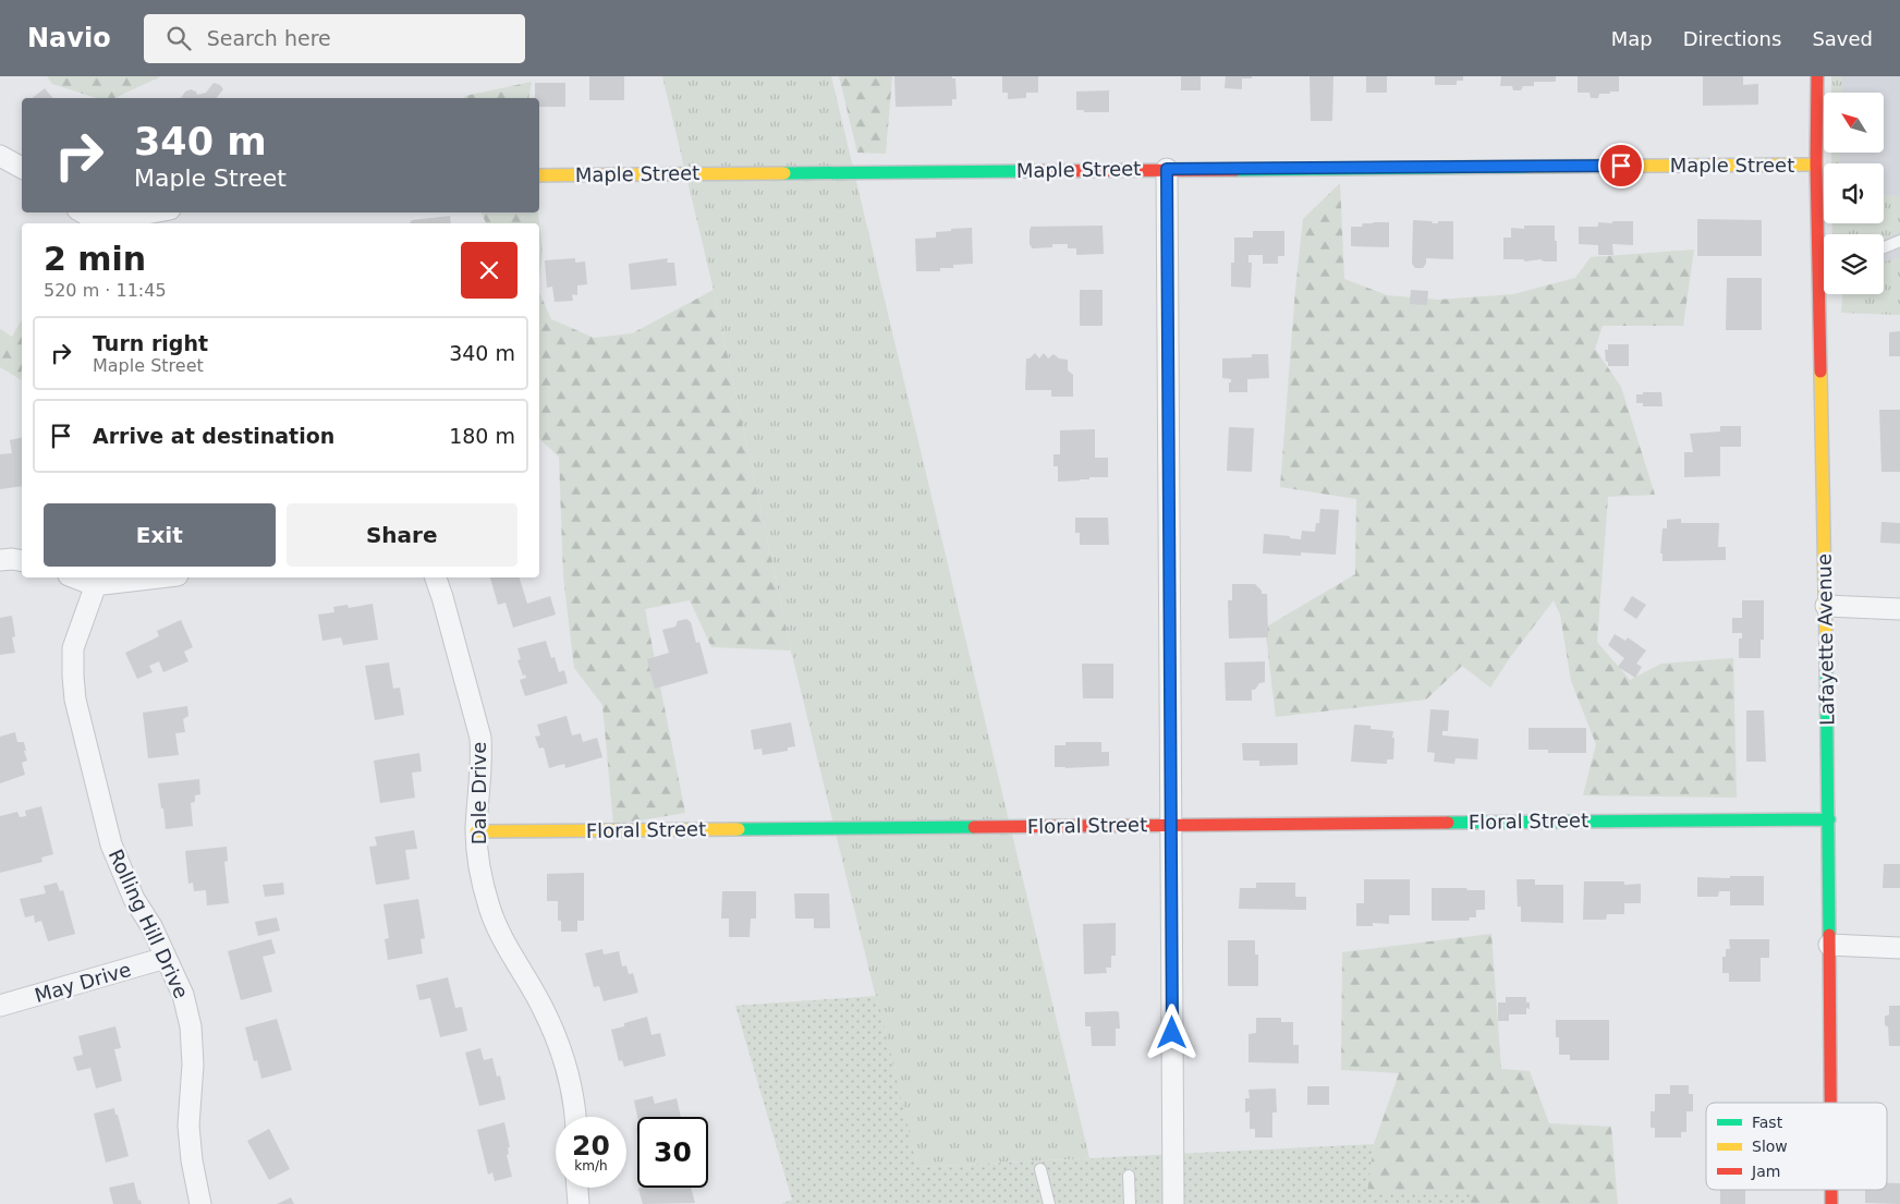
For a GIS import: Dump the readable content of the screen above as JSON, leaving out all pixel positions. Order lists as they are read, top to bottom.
{
  "streets": {
    "street": [
      "Maple Street",
      "Lafayette Avenue",
      "Dale Drive",
      "Floral Street",
      "Rolling Hill Drive",
      "May Drive"
    ]
  },
  "crossings": [
    ["Maple Street", "Lafayette Avenue"],
    ["Lafayette Avenue", "Floral Street"],
    ["Dale Drive", "Floral Street"],
    ["Rolling Hill Drive", "May Drive"]
  ],
  "legend": ["Fast", "Slow", "Jam"],
  "north": "top left",
  "page": {
    "header": "Navio",
    "search": "Search here",
    "nav": ["Map", "Directions", "Saved"],
    "turn": ["340 m", "Maple Street"],
    "heading": ["2 min", "520 m · 11:45"],
    "list": [
      {
        "name": "Turn right",
        "note": "Maple Street",
        "value": "340 m"
      },
      {
        "name": "Arrive at destination",
        "value": "180 m"
      }
    ],
    "buttons": ["Exit", "Share"],
    "speed": "20 km/h",
    "limit": "30"
  }
}
